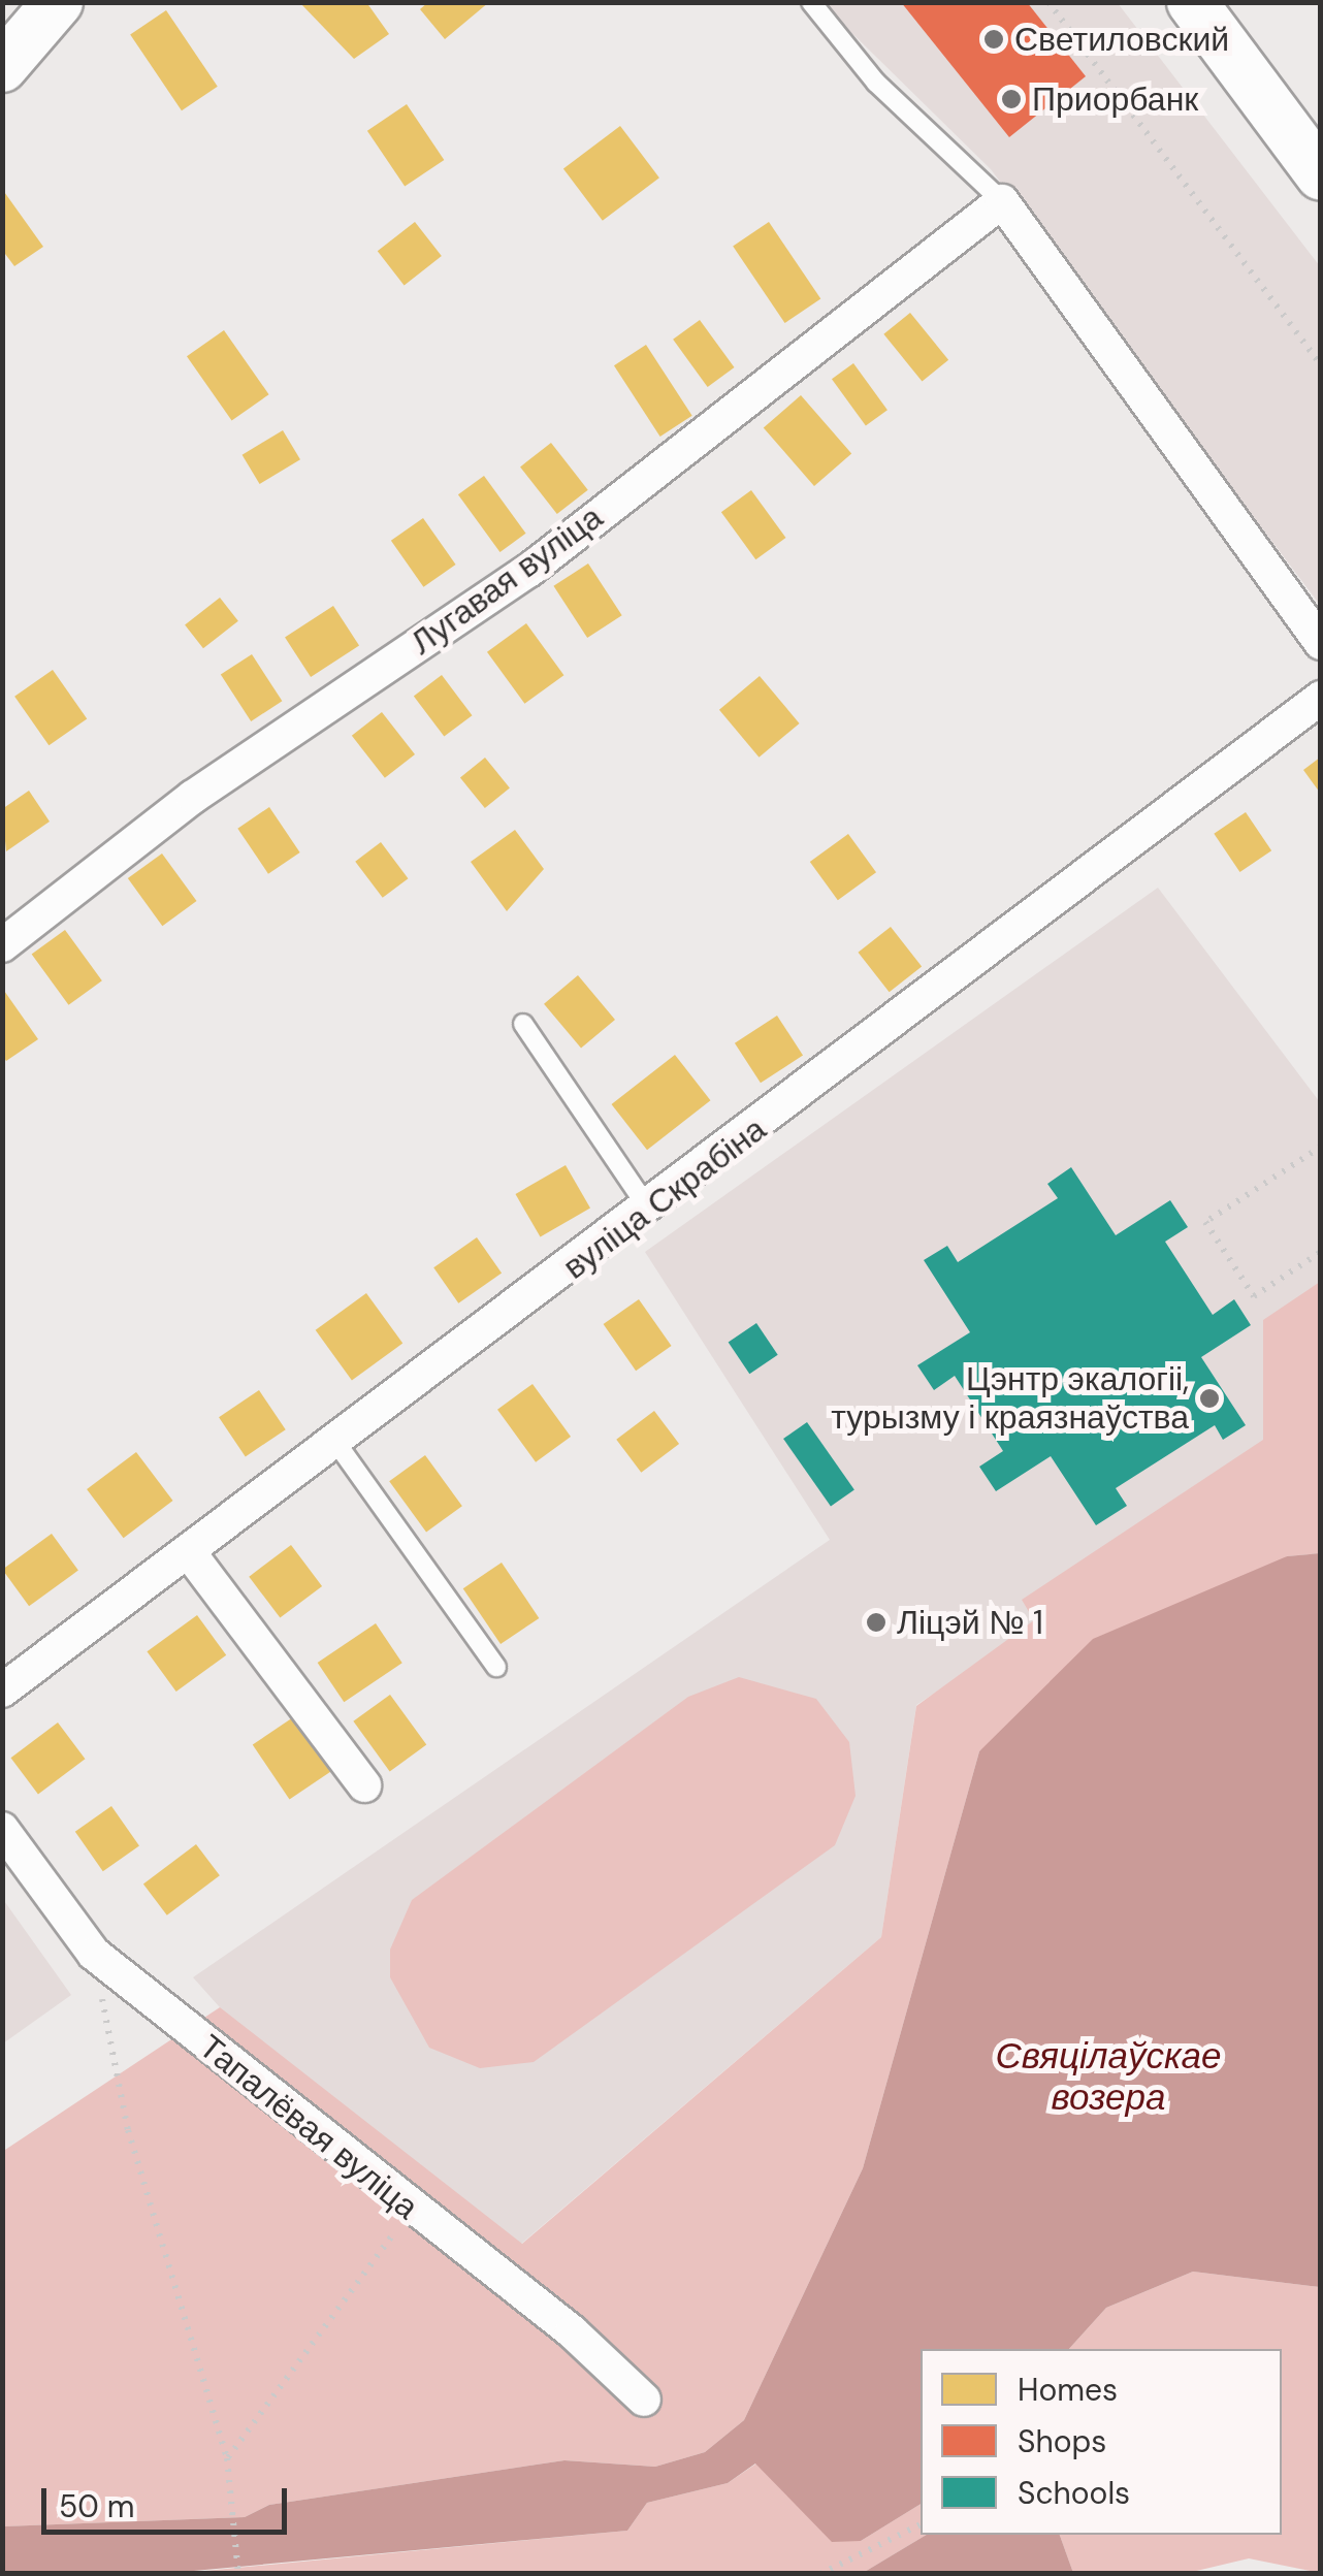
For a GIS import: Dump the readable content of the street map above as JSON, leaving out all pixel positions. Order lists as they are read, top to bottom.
{
  "streets": {
    "street": ["Лугавая вуліца", "вуліца Скрабіна", "Тапалёвая вуліца"]
  },
  "water": ["Свяцілаўскае возера"],
  "places": [
    "Светиловский",
    "Приорбанк",
    "Цэнтр экалогіі, турызму і краязнаўства",
    "Ліцэй № 1"
  ],
  "legend": ["Homes", "Shops", "Schools"],
  "scale_bar": "50 m"
}
